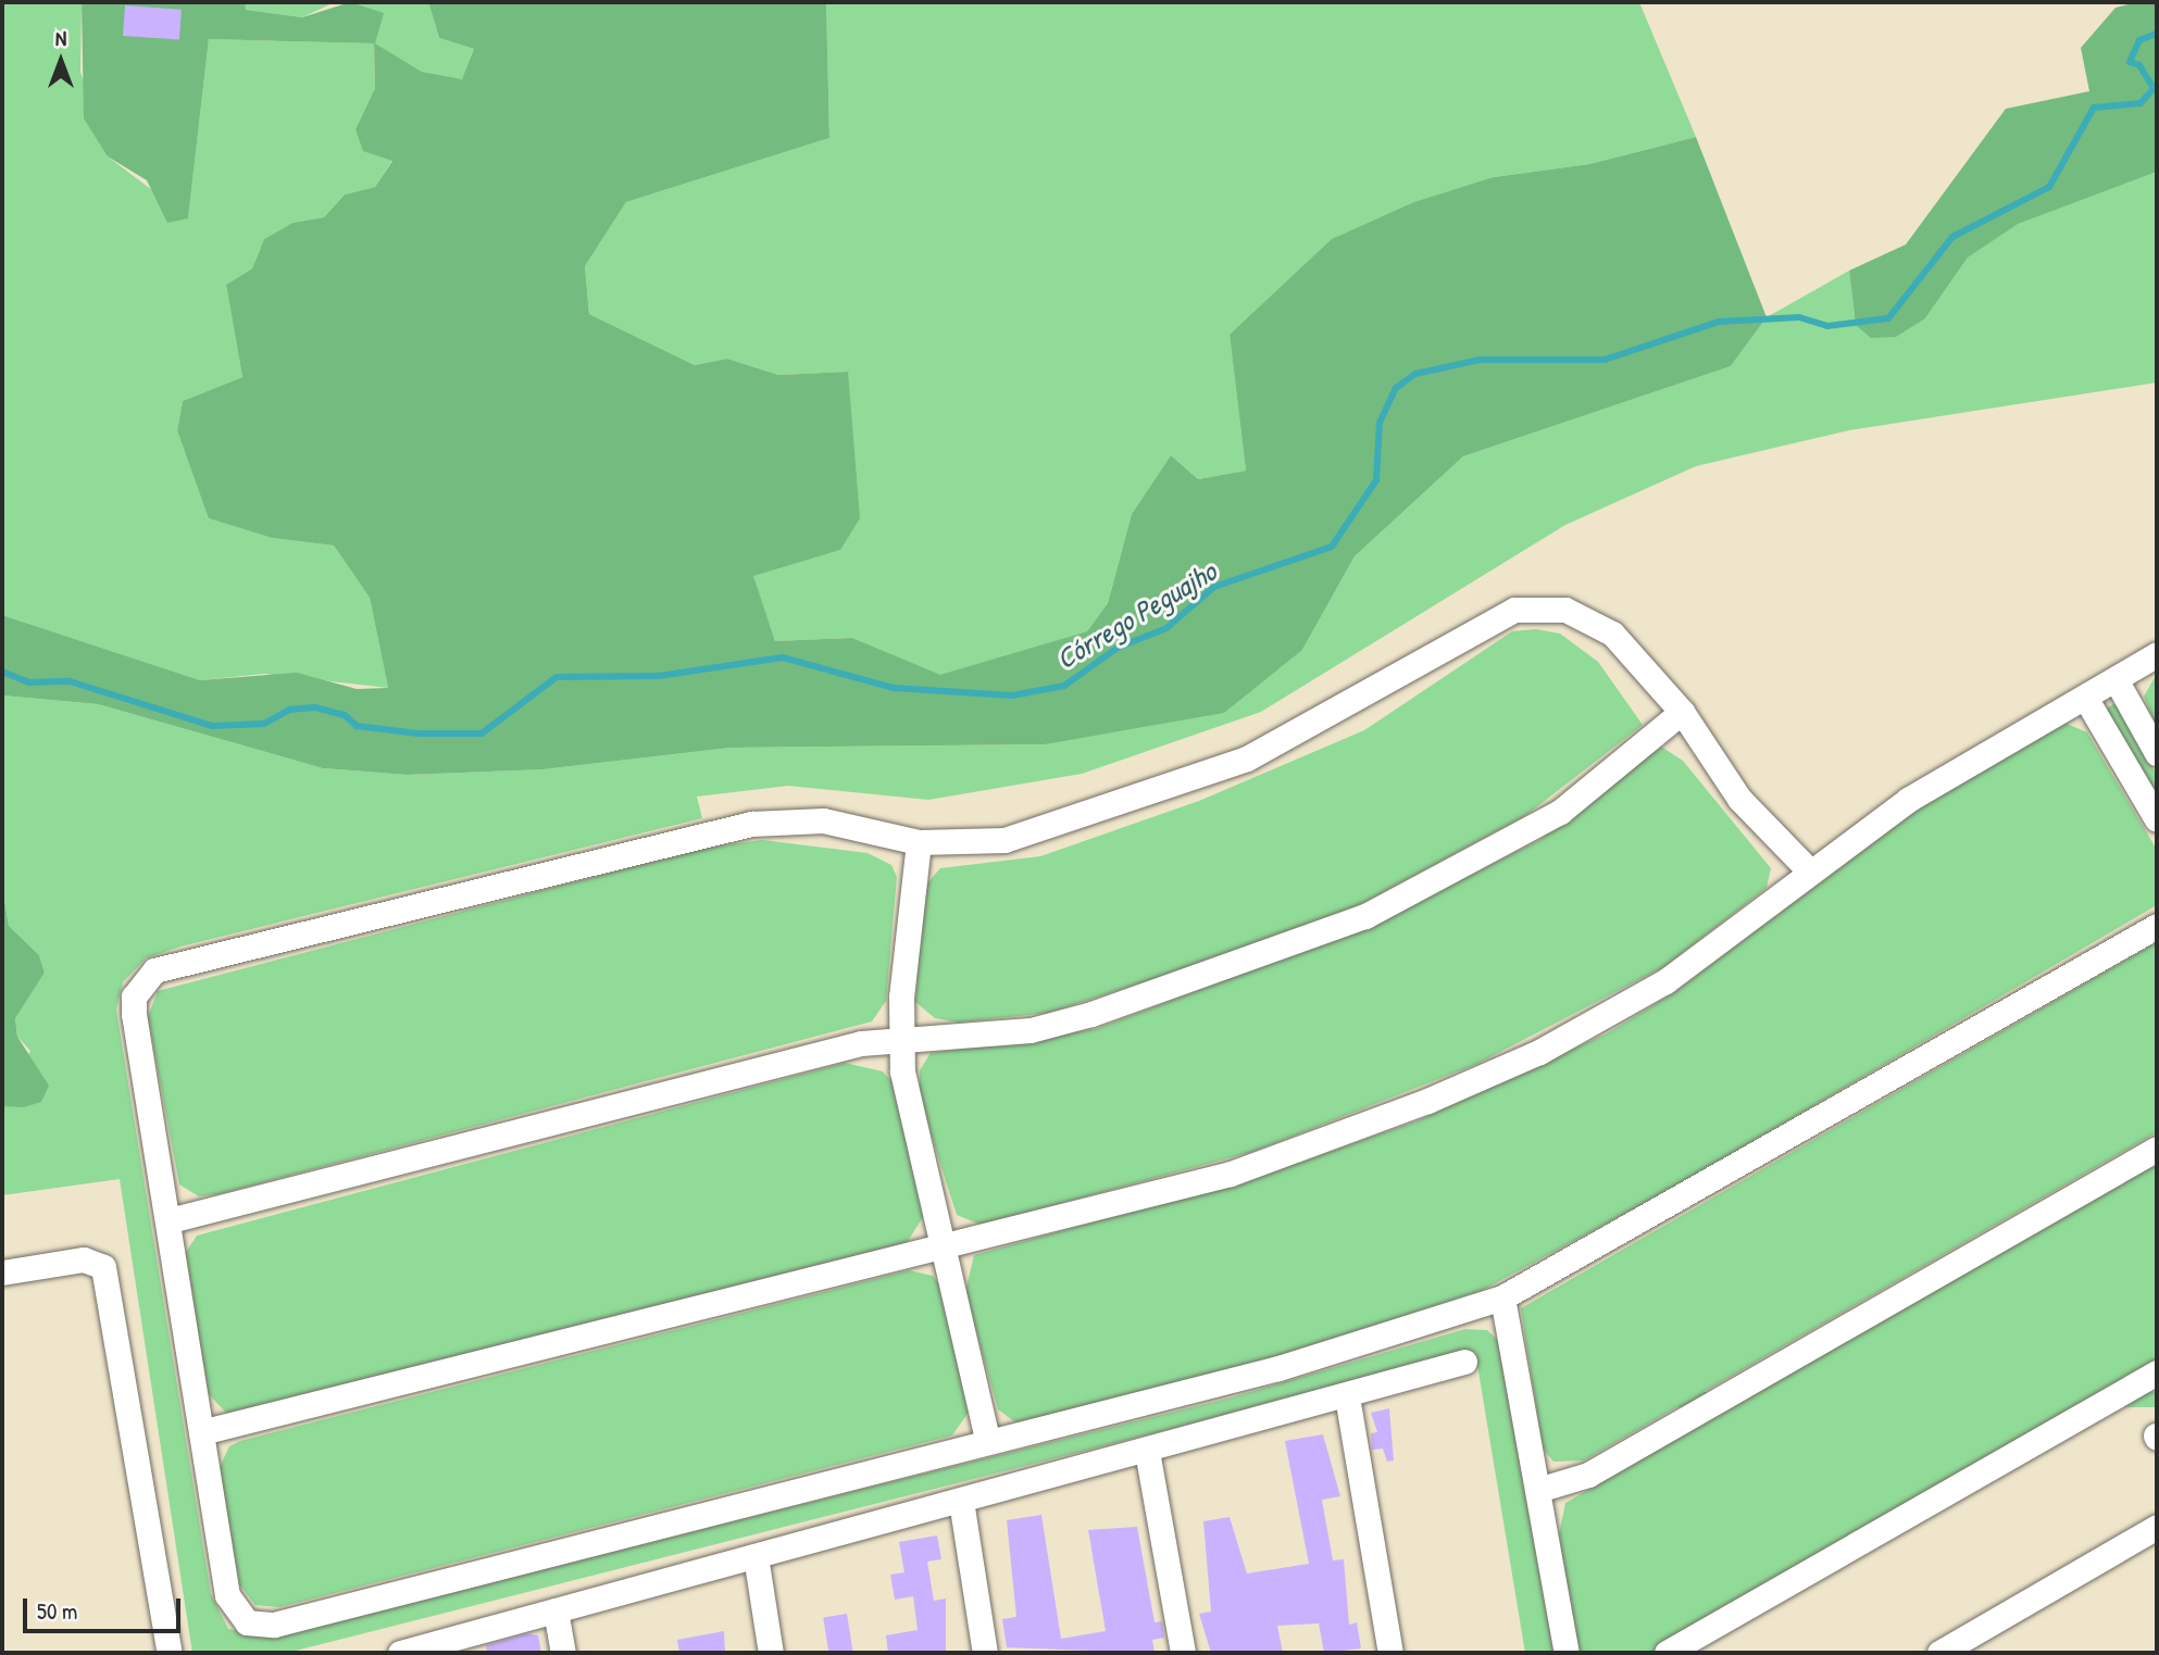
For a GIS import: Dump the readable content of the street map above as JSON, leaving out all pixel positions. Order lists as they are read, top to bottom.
{
  "water": ["Córrego Peguajho"],
  "scale_bar": "50 m",
  "north": "top"
}
